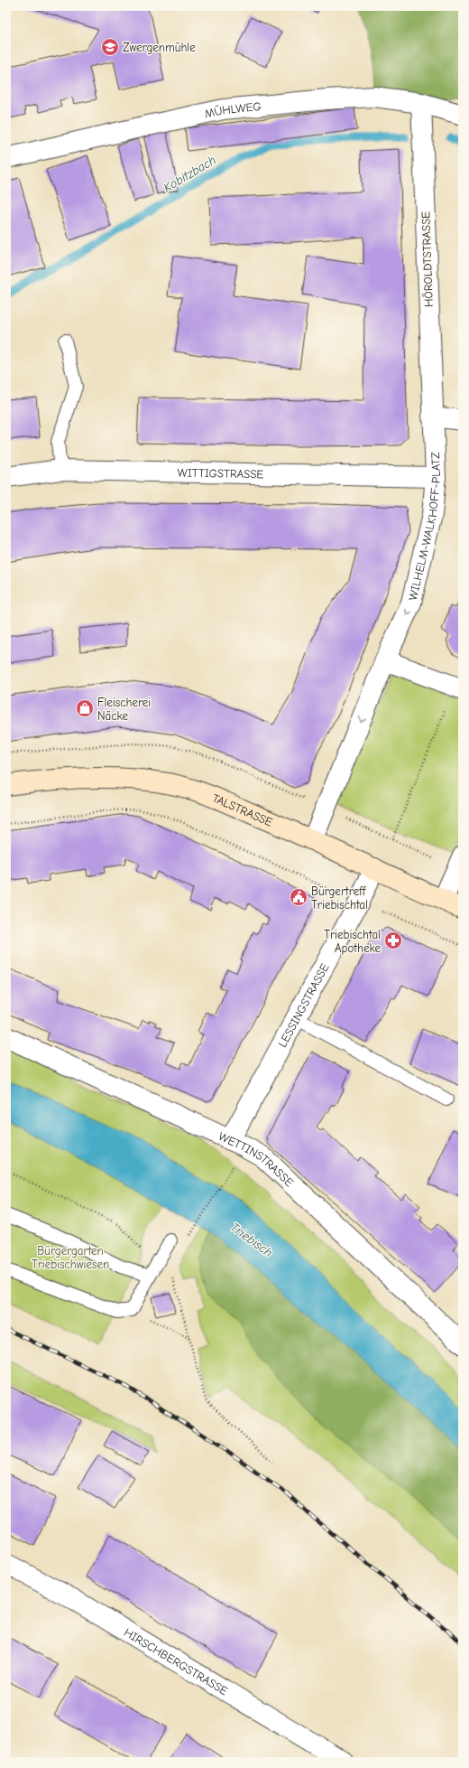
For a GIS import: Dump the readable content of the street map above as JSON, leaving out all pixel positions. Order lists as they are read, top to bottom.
{
  "streets": {
    "main road": ["TALSTRASSE"],
    "street": [
      "MÜHLWEG",
      "HÖROLDTSTRASSE",
      "WITTIGSTRASSE",
      "WILHELM-WALKHOFF-PLATZ",
      "LESSINGSTRASSE",
      "WETTINSTRASSE",
      "HIRSCHBERGSTRASSE"
    ]
  },
  "crossings": [
    ["MÜHLWEG", "HÖROLDTSTRASSE"],
    ["HÖROLDTSTRASSE", "WILHELM-WALKHOFF-PLATZ"],
    ["WITTIGSTRASSE", "WILHELM-WALKHOFF-PLATZ"],
    ["WILHELM-WALKHOFF-PLATZ", "TALSTRASSE"],
    ["TALSTRASSE", "LESSINGSTRASSE"],
    ["LESSINGSTRASSE", "WETTINSTRASSE"]
  ],
  "one_way": ["WILHELM-WALKHOFF-PLATZ"],
  "water": ["Kobitzbach", "Triebisch"],
  "parks": ["Bürgergarten Triebischwiesen"],
  "places": {
    "school or university": ["Zwergenmühle"],
    "shop": ["Fleischerei Näcke"],
    "public building": ["Bürgertreff Triebischtal"],
    "pharmacy": ["Triebischtal Apotheke"]
  }
}
